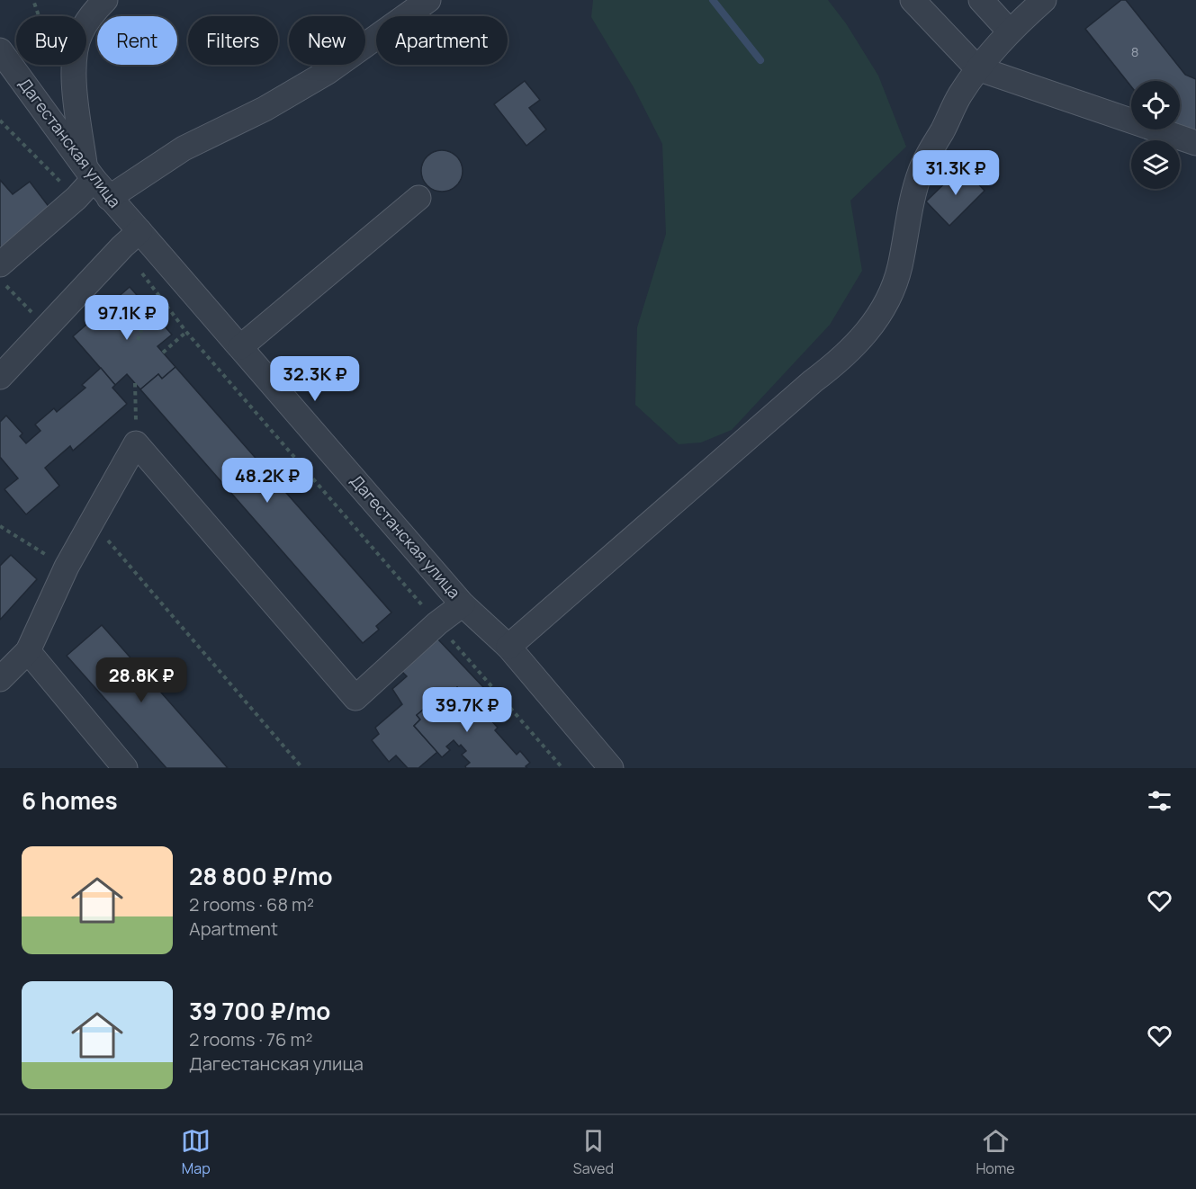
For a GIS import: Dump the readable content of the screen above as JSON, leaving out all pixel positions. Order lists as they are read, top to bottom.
{
  "streets": {
    "street": ["Дагестанская улица"]
  },
  "house_numbers": ["8"],
  "page": {
    "chip": [
      "Buy",
      "Rent",
      "Filters",
      "New",
      "Apartment"
    ],
    "price": [
      "31.3K ₽",
      "97.1K ₽",
      "32.3K ₽",
      "48.2K ₽",
      "28.8K ₽",
      "39.7K ₽"
    ],
    "heading": "6 homes",
    "list": [
      {
        "name": "28 800 ₽/mo",
        "note": "2 rooms · 68 m² · Apartment"
      },
      {
        "name": "39 700 ₽/mo",
        "note": "2 rooms · 76 m² · Дагестанская улица"
      }
    ],
    "tabs": ["Map", "Saved", "Home"]
  }
}
